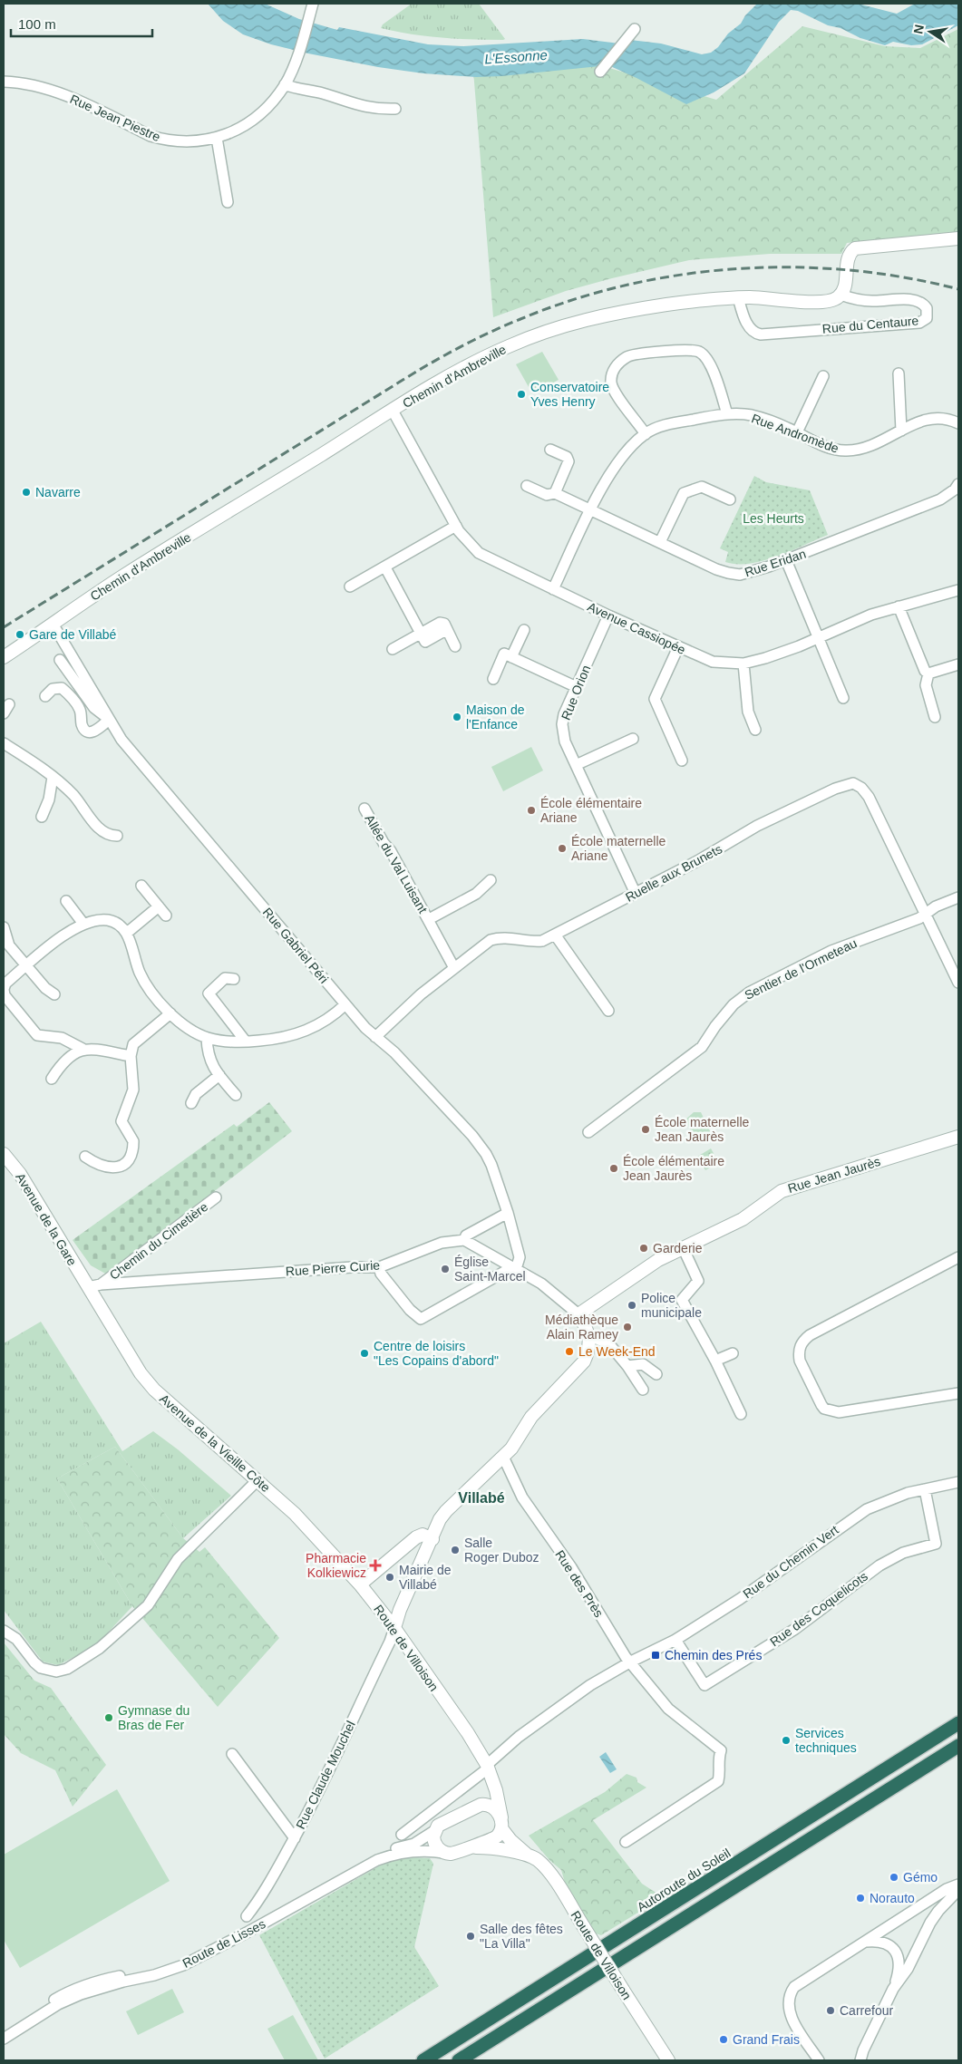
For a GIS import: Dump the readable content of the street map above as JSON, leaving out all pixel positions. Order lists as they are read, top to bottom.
{
  "streets": {
    "highway": ["Autoroute du Soleil"],
    "street": [
      "Rue Jean Piestre",
      "Rue du Centaure",
      "Chemin d'Ambreville",
      "Rue Andromède",
      "Rue Eridan",
      "Avenue Cassiopée",
      "Rue Orion",
      "Allée du Val Luisant",
      "Ruelle aux Brunets",
      "Rue Gabriel Péri",
      "Sentier de l'Ormeteau",
      "Rue Jean Jaurès",
      "Avenue de la Gare",
      "Chemin du Cimetière",
      "Rue Pierre Curie",
      "Avenue de la Vieille Côte",
      "Rue du Chemin Vert",
      "Rue des Près",
      "Rue des Coquelicots",
      "Route de Villoison",
      "Rue Claude Mouchel",
      "Route de Lisses"
    ]
  },
  "crossings": [
    ["Rue du Centaure", "Chemin d'Ambreville"],
    ["Chemin d'Ambreville", "Avenue Cassiopée"],
    ["Chemin d'Ambreville", "Rue Gabriel Péri"],
    ["Rue Andromède", "Rue Eridan"],
    ["Rue Andromède", "Avenue Cassiopée"],
    ["Avenue Cassiopée", "Rue Orion"],
    ["Rue Orion", "Ruelle aux Brunets"],
    ["Allée du Val Luisant", "Ruelle aux Brunets"],
    ["Ruelle aux Brunets", "Rue Gabriel Péri"],
    ["Ruelle aux Brunets", "Sentier de l'Ormeteau"],
    ["Avenue de la Gare", "Rue Pierre Curie"],
    ["Avenue de la Gare", "Avenue de la Vieille Côte"],
    ["Chemin du Cimetière", "Rue Pierre Curie"],
    ["Rue Pierre Curie", "Avenue de la Vieille Côte"],
    ["Avenue de la Vieille Côte", "Route de Villoison"],
    ["Rue du Chemin Vert", "Rue des Près"],
    ["Rue du Chemin Vert", "Rue des Coquelicots"],
    ["Rue du Chemin Vert", "Route de Villoison"],
    ["Route de Villoison", "Rue Claude Mouchel"]
  ],
  "districts": ["Villabé"],
  "water": ["L'Essonne"],
  "parks": ["Les Heurts"],
  "places": {
    "other": [
      "Conservatoire Yves Henry",
      "Navarre",
      "Gare de Villabé",
      "Maison de l'Enfance",
      "École élémentaire Ariane",
      "École maternelle Ariane",
      "École maternelle Jean Jaurès",
      "École élémentaire Jean Jaurès",
      "Garderie",
      "Église Saint-Marcel",
      "Police municipale",
      "Médiathèque Alain Ramey",
      "Le Week-End",
      "Centre de loisirs \"Les Copains d'abord\"",
      "Salle Roger Duboz",
      "Mairie de Villabé",
      "Gymnase du Bras de Fer",
      "Services techniques",
      "Gémo",
      "Norauto",
      "Salle des fêtes \"La Villa\"",
      "Carrefour",
      "Grand Frais"
    ],
    "health": ["Pharmacie Kolkiewicz"],
    "transit": ["Chemin des Prés"]
  },
  "scale_bar": "100 m",
  "north": "left"
}
